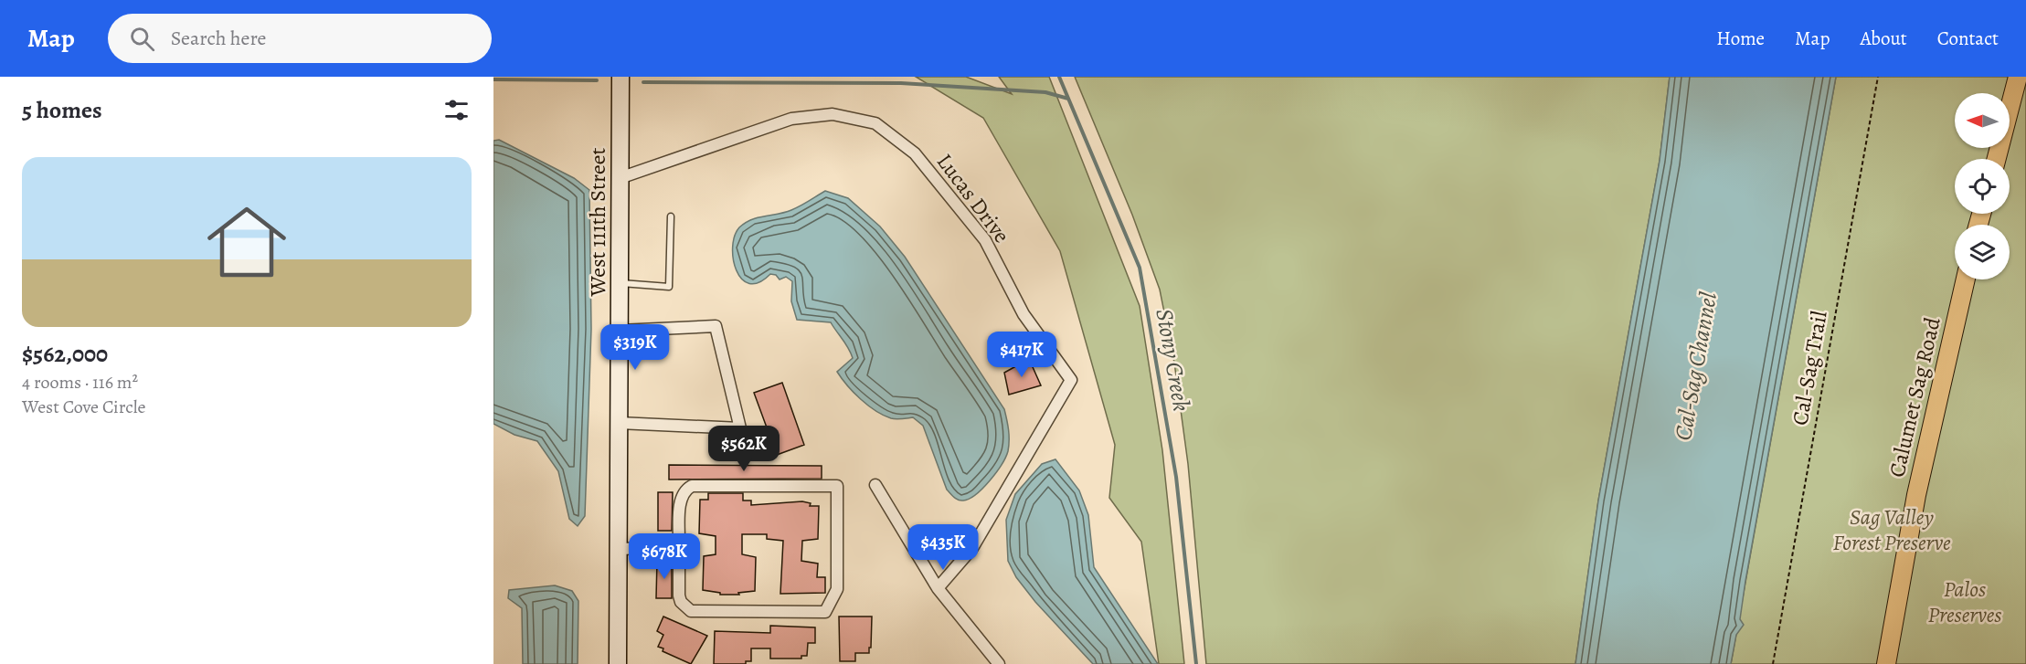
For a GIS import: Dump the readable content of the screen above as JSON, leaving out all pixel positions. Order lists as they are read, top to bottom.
{
  "streets": {
    "main road": ["West 111th Street", "Calumet Sag Road"],
    "street": ["Lucas Drive"],
    "path": ["Cal-Sag Trail"]
  },
  "crossings": [
    ["Lucas Drive", "West 111th Street"]
  ],
  "water": ["Stony Creek", "Cal-Sag Channel"],
  "parks": ["Sag Valley Forest Preserve", "Palos Preserves"],
  "north": "left",
  "page": {
    "header": "Map",
    "search": "Search here",
    "nav": [
      "Home",
      "Map",
      "About",
      "Contact"
    ],
    "heading": "5 homes",
    "list": [
      {
        "name": "$562,000",
        "note": "4 rooms · 116 m² · West Cove Circle"
      }
    ],
    "price": [
      "$319K",
      "$417K",
      "$562K",
      "$435K",
      "$678K"
    ]
  }
}
